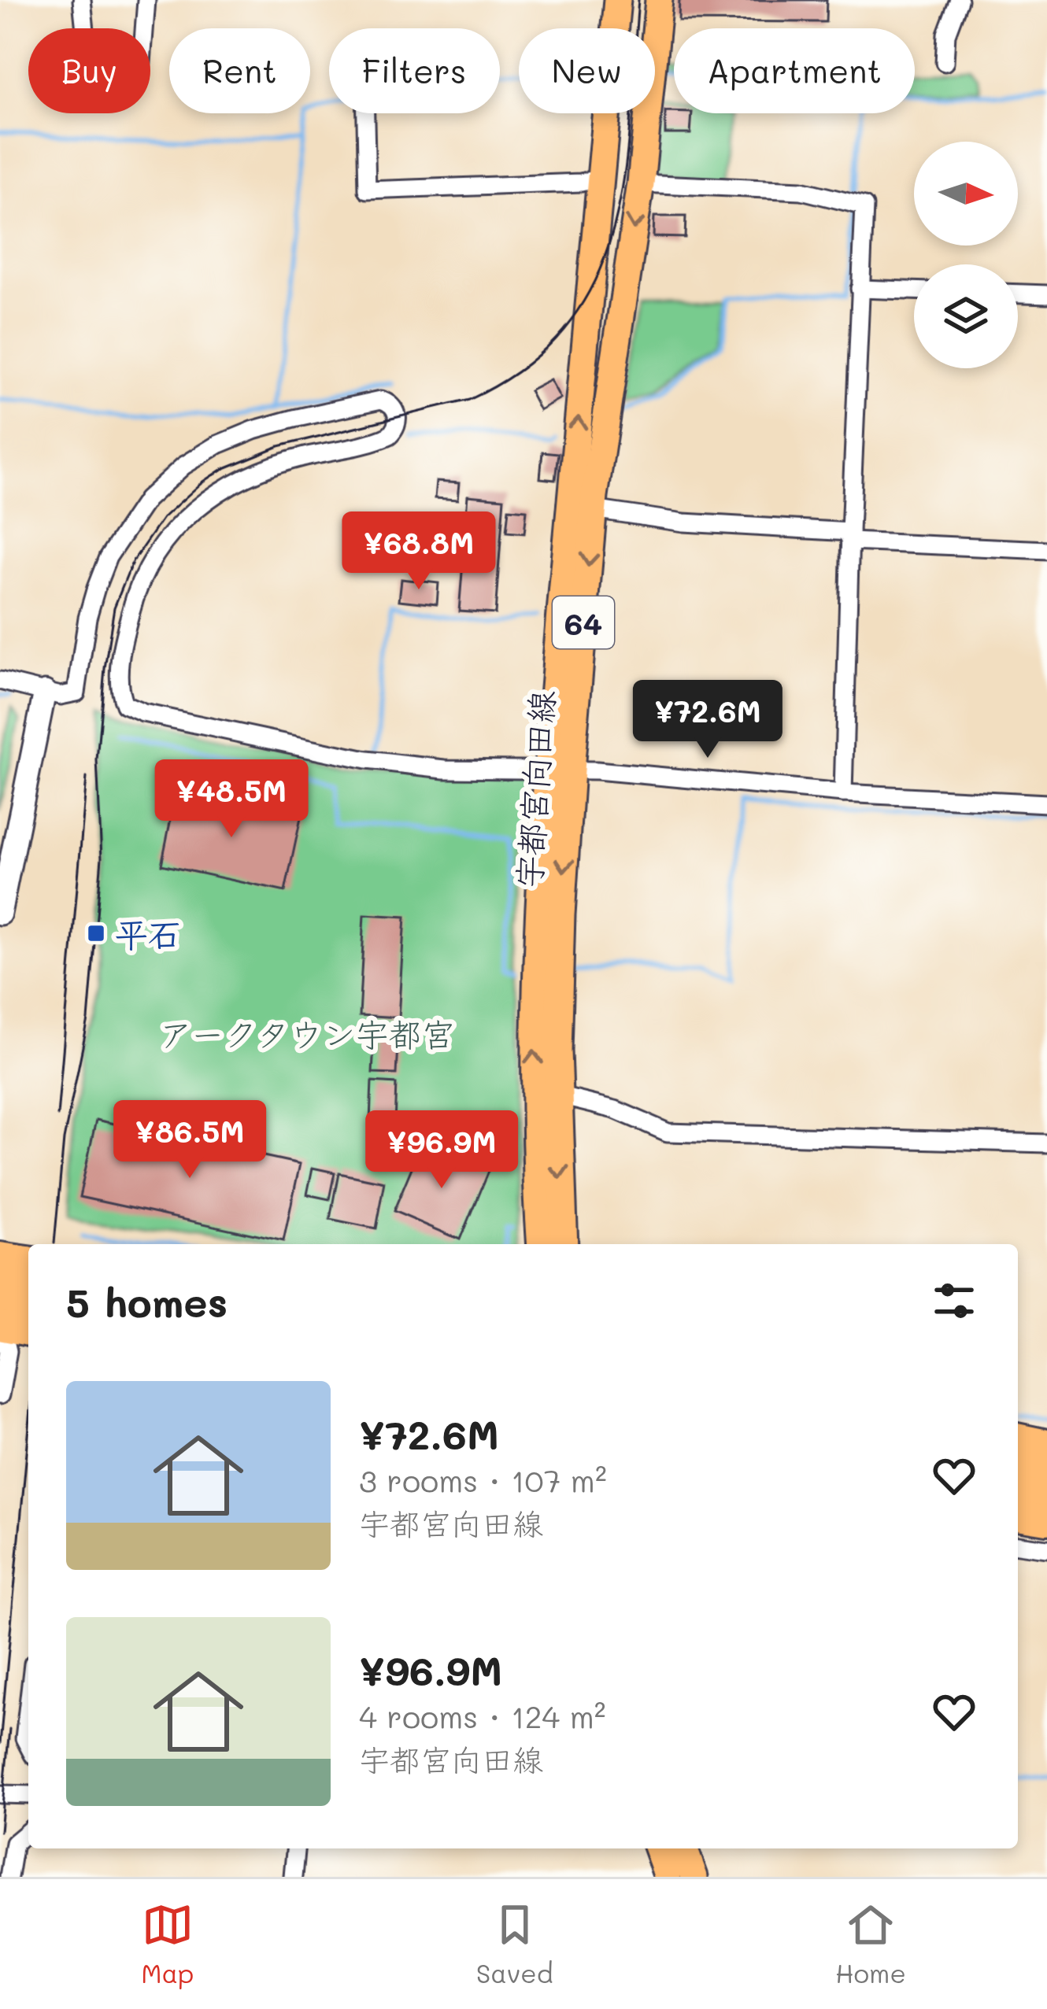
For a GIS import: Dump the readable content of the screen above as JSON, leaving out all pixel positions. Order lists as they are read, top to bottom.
{
  "streets": {
    "main road": ["64", "宇都宮向田線"]
  },
  "parks": ["アークタウン宇都宮"],
  "places": {
    "transit": ["平石"]
  },
  "north": "right",
  "page": {
    "chip": [
      "Buy",
      "Rent",
      "Filters",
      "New",
      "Apartment"
    ],
    "price": [
      "¥68.8M",
      "¥72.6M",
      "¥48.5M",
      "¥86.5M",
      "¥96.9M"
    ],
    "heading": "5 homes",
    "list": [
      {
        "name": "¥72.6M",
        "note": "3 rooms · 107 m² · 宇都宮向田線"
      },
      {
        "name": "¥96.9M",
        "note": "4 rooms · 124 m² · 宇都宮向田線"
      }
    ],
    "tabs": ["Map", "Saved", "Home"]
  }
}
